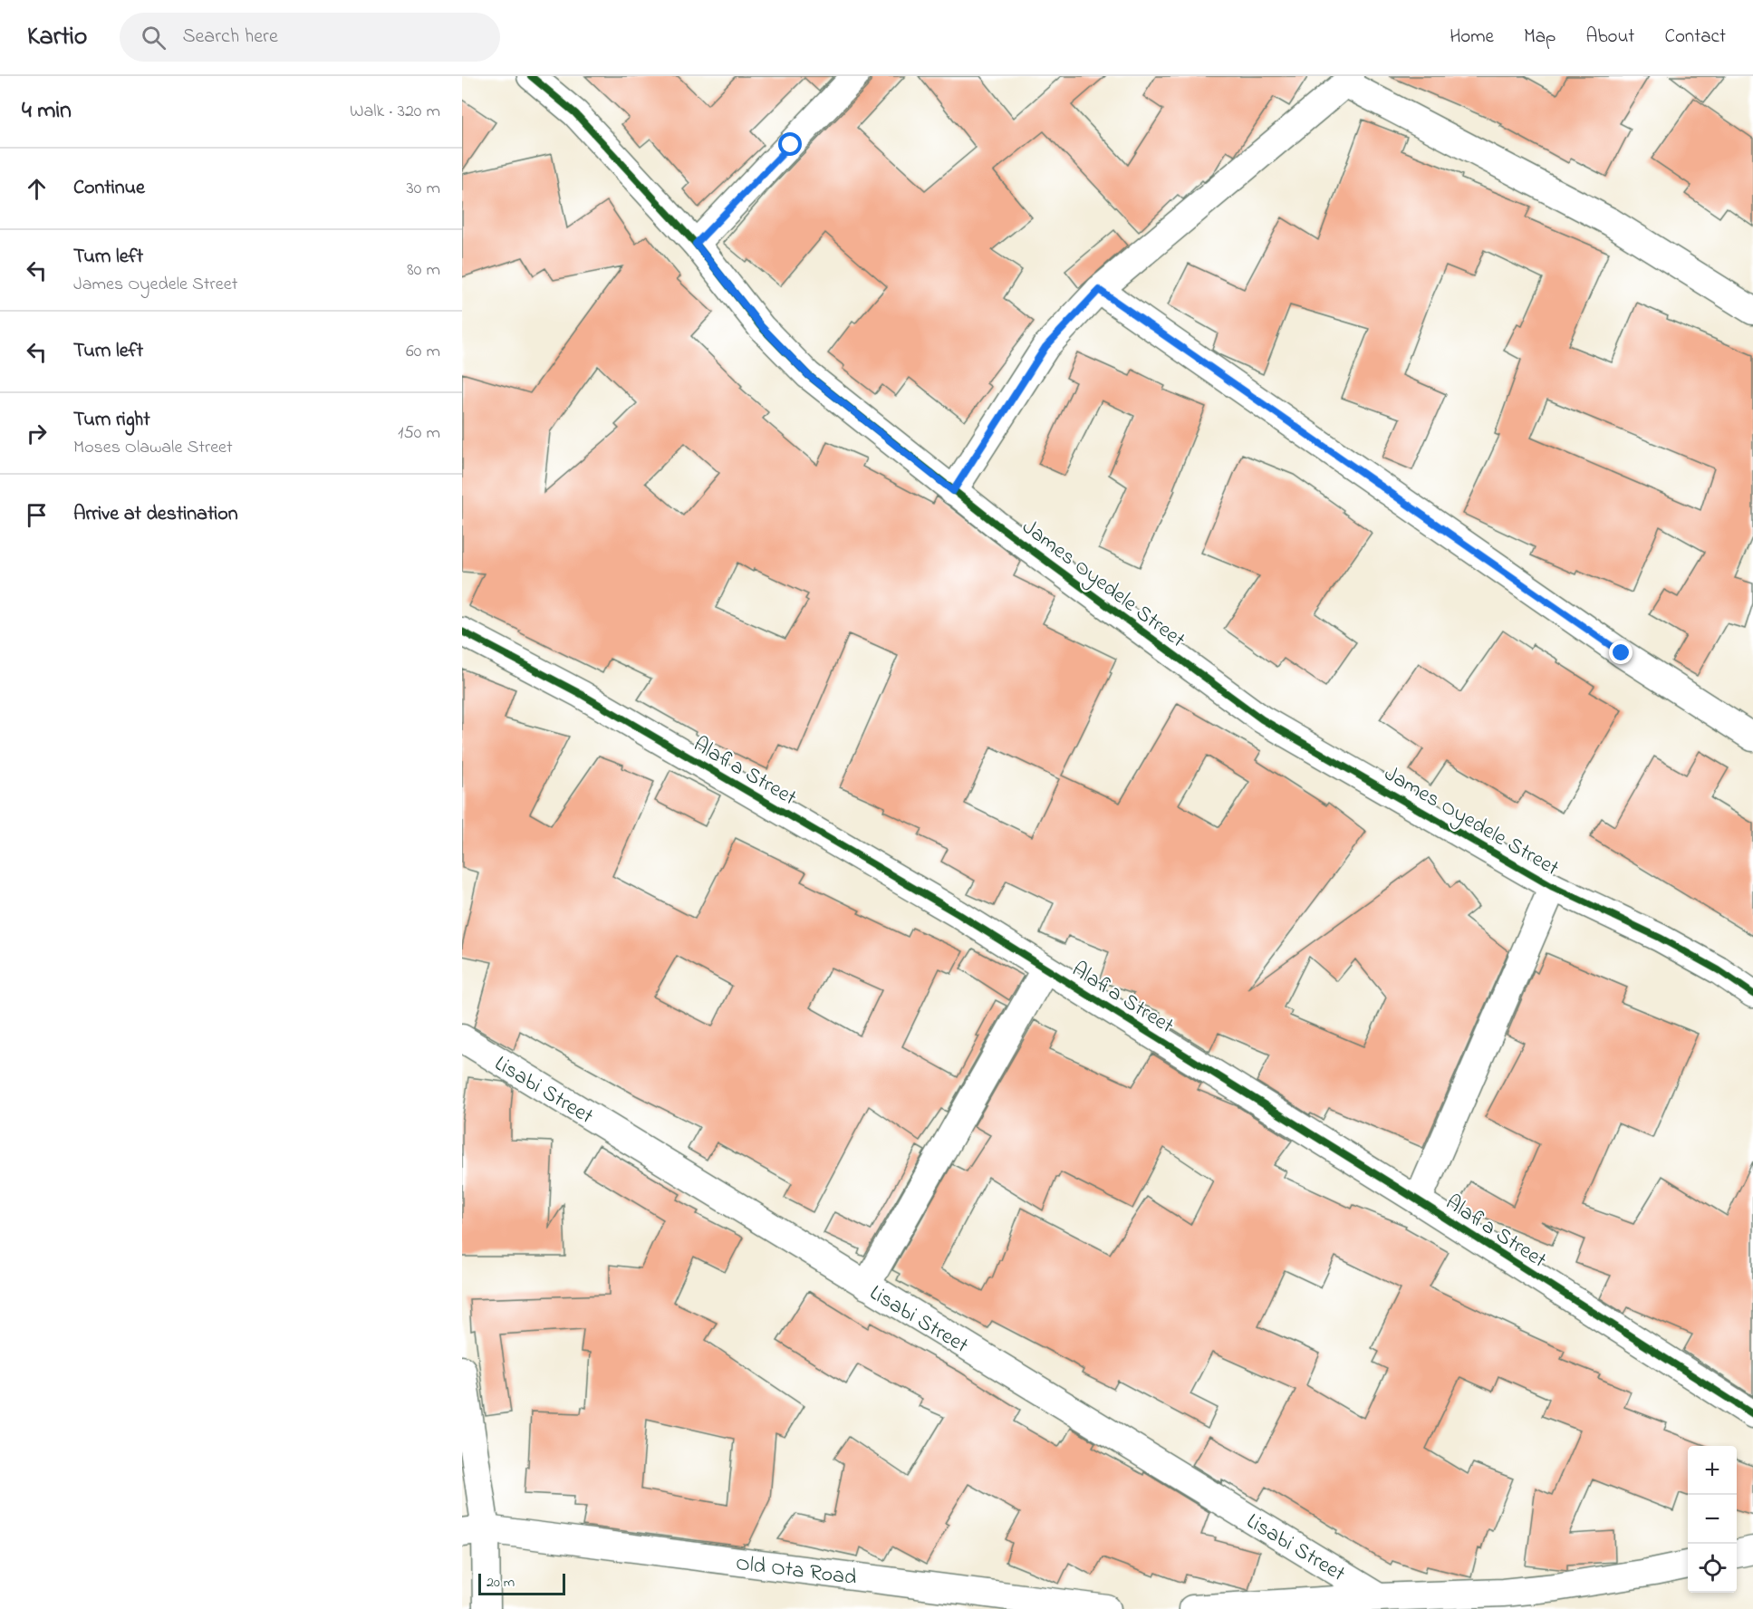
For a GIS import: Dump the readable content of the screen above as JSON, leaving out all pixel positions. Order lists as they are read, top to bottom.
{
  "streets": {
    "street": [
      "James Oyedele Street",
      "Alafia Street",
      "Lisabi Street",
      "Old Ota Road"
    ]
  },
  "scale_bar": "20 m",
  "page": {
    "header": "Kartio",
    "search": "Search here",
    "nav": [
      "Home",
      "Map",
      "About",
      "Contact"
    ],
    "heading": ["4 min", "Walk · 320 m"],
    "list": [
      ["Continue", "30 m"],
      ["Turn left", "James Oyedele Street", "80 m"],
      ["Turn left", "60 m"],
      ["Turn right", "Moses Olawale Street", "150 m"],
      "Arrive at destination"
    ],
    "map_buttons": ["+", "−"],
    "scale": "20 m"
  }
}
